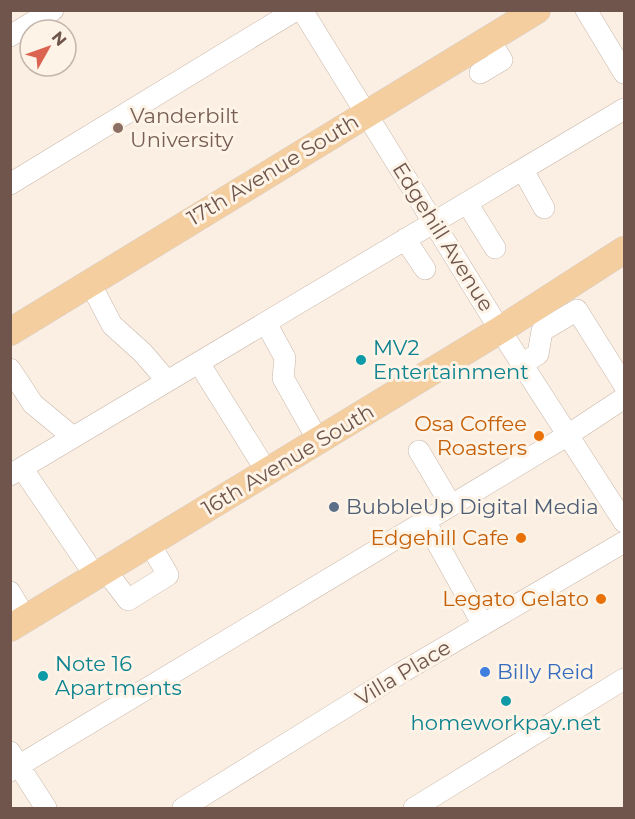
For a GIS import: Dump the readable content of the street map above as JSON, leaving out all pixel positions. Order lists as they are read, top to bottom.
{
  "streets": {
    "main road": ["17th Avenue South", "16th Avenue South"],
    "street": ["Edgehill Avenue", "Villa Place"]
  },
  "crossings": [
    ["17th Avenue South", "Edgehill Avenue"],
    ["Edgehill Avenue", "16th Avenue South"]
  ],
  "places": [
    "Vanderbilt University",
    "MV2 Entertainment",
    "Osa Coffee Roasters",
    "BubbleUp Digital Media",
    "Edgehill Cafe",
    "Legato Gelato",
    "Billy Reid",
    "Note 16 Apartments",
    "homeworkpay.net"
  ],
  "north": "top right"
}
